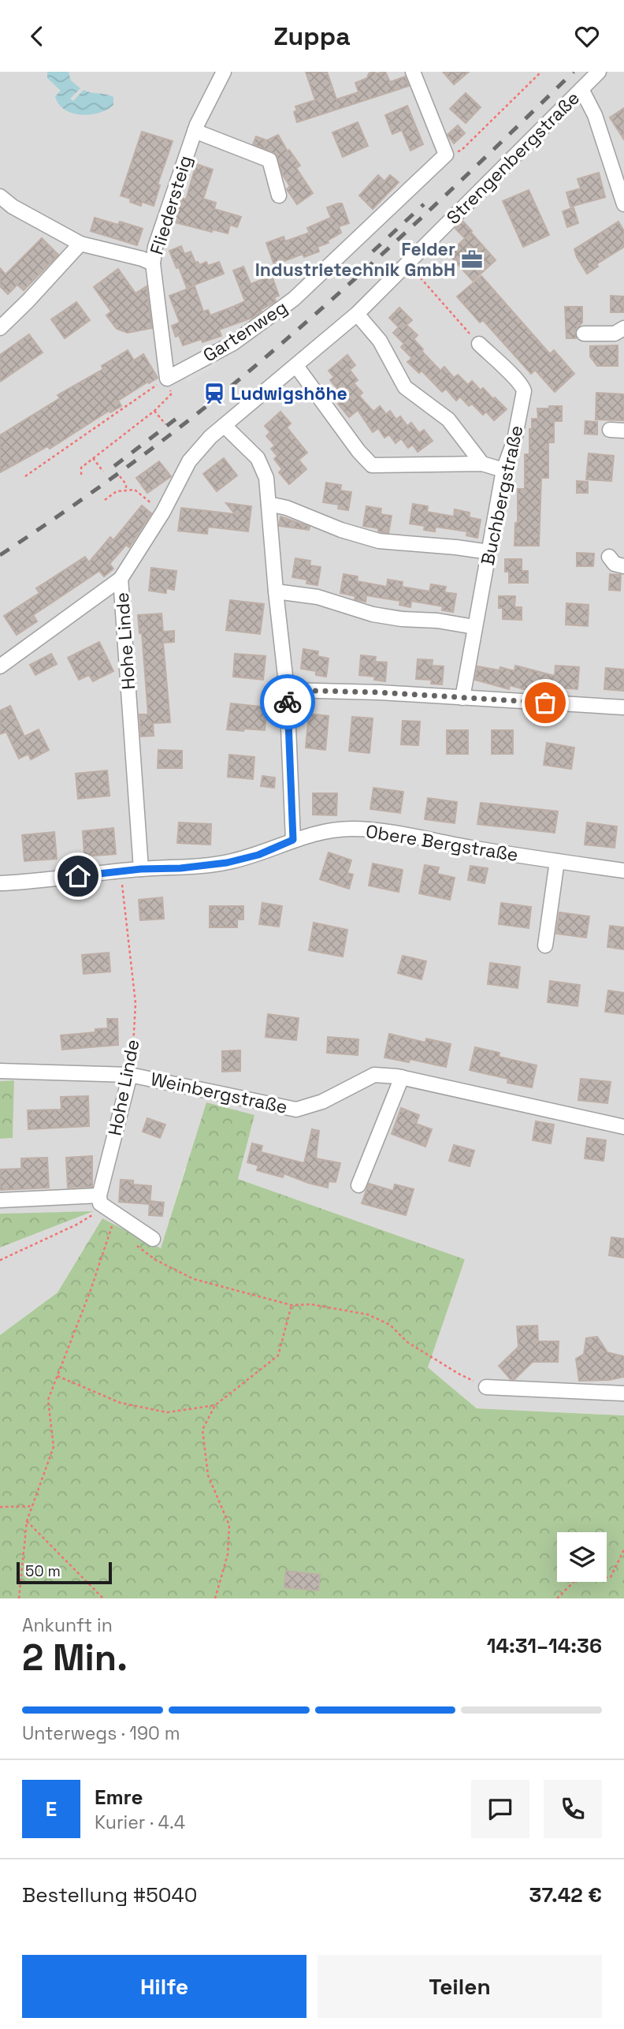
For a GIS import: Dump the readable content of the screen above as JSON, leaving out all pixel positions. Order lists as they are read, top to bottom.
{
  "streets": {
    "street": [
      "Strengenbergstraße",
      "Fliedersteig",
      "Gartenweg",
      "Buchbergstraße",
      "Hohe Linde",
      "Obere Bergstraße",
      "Weinbergstraße"
    ]
  },
  "crossings": [
    ["Strengenbergstraße", "Hohe Linde"],
    ["Fliedersteig", "Gartenweg"],
    ["Hohe Linde", "Obere Bergstraße"],
    ["Hohe Linde", "Weinbergstraße"]
  ],
  "places": {
    "office": ["Felder Industrietechnik GmbH"],
    "station": ["Ludwigshöhe"]
  },
  "scale_bar": "50 m",
  "page": {
    "header": "Zuppa",
    "scale": "50 m",
    "heading": ["2 Min.", "Ankunft in", "14:31–14:36"],
    "panel": [
      "Emre",
      "Kurier · 4.4",
      "Bestellung #5040",
      "37.42 €"
    ],
    "bar": "Unterwegs · 190 m",
    "round": "E",
    "buttons": ["Hilfe", "Teilen"]
  }
}
